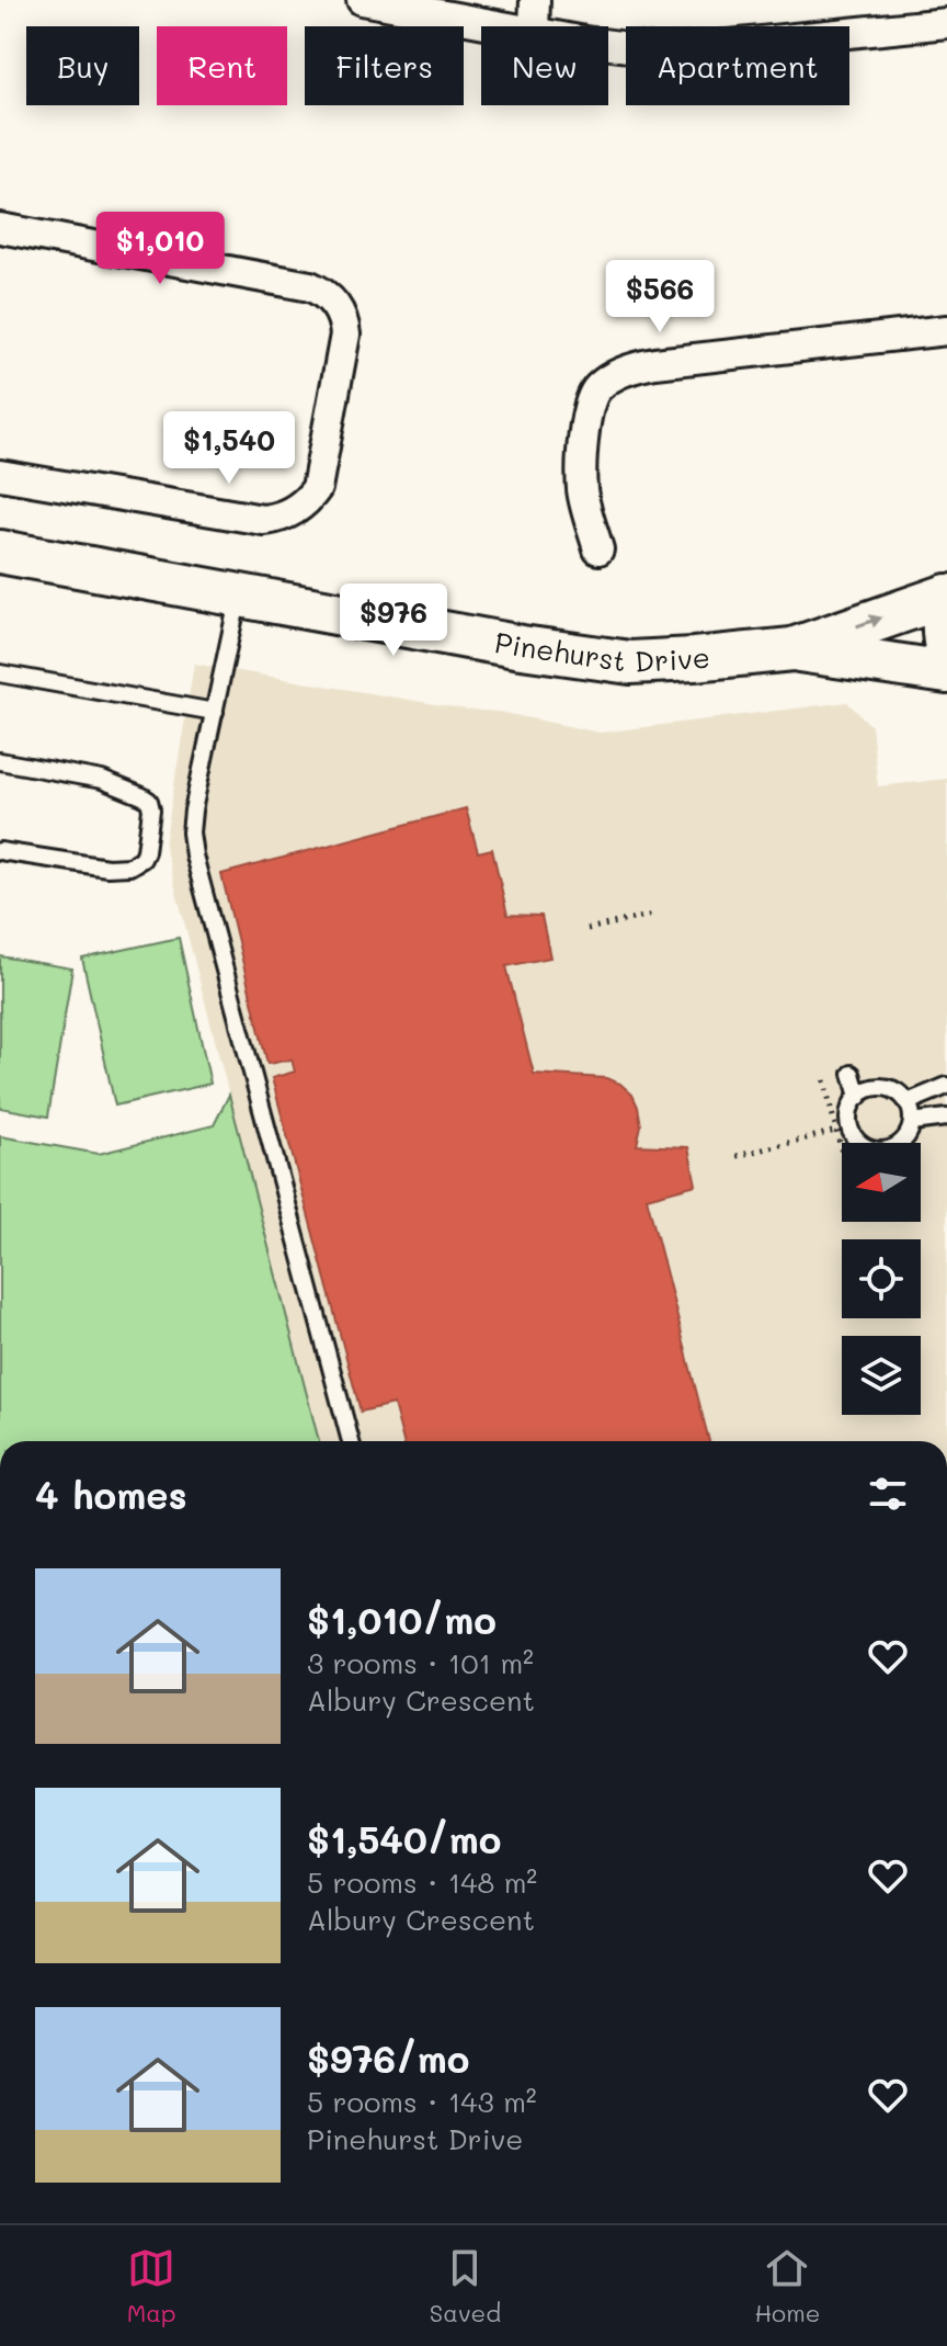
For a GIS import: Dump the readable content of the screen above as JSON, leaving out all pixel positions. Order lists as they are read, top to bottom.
{
  "streets": {
    "street": ["Pinehurst Drive"]
  },
  "north": "left",
  "page": {
    "chip": [
      "Buy",
      "Rent",
      "Filters",
      "New",
      "Apartment"
    ],
    "price": [
      "$1,010",
      "$566",
      "$1,540",
      "$976"
    ],
    "heading": "4 homes",
    "list": [
      {
        "name": "$1,010/mo",
        "note": "3 rooms · 101 m² · Albury Crescent"
      },
      {
        "name": "$1,540/mo",
        "note": "5 rooms · 148 m² · Albury Crescent"
      },
      {
        "name": "$976/mo",
        "note": "5 rooms · 143 m² · Pinehurst Drive"
      }
    ],
    "tabs": ["Map", "Saved", "Home"]
  }
}
